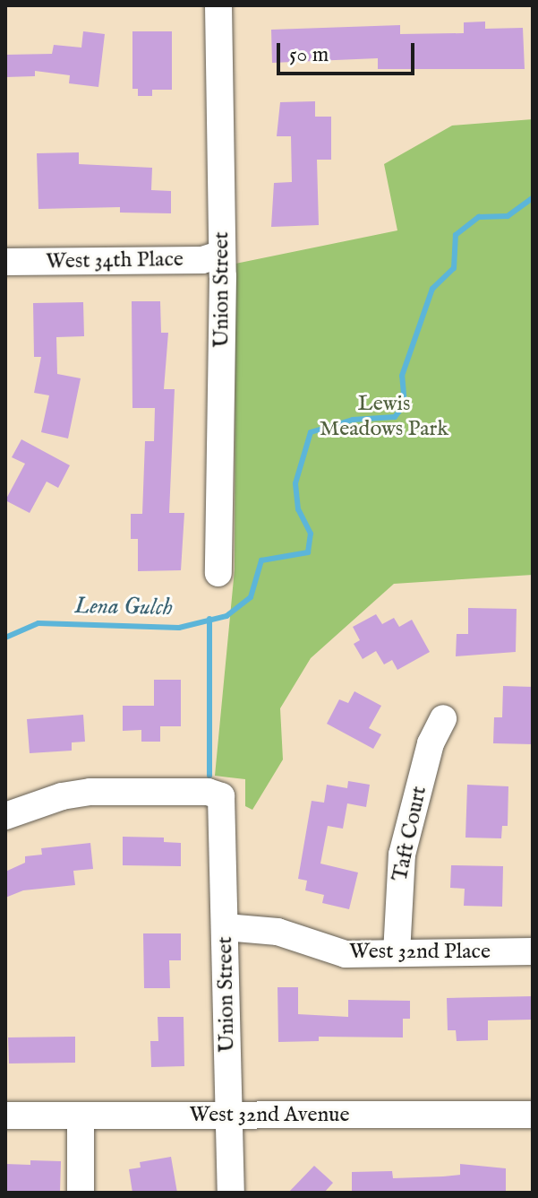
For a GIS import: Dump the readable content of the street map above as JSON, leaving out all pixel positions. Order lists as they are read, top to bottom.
{
  "streets": {
    "street": [
      "West 34th Place",
      "Union Street",
      "Taft Court",
      "West 32nd Place",
      "West 32nd Avenue"
    ]
  },
  "crossings": [
    ["West 34th Place", "Union Street"],
    ["Union Street", "West 32nd Place"],
    ["Union Street", "West 32nd Avenue"],
    ["Taft Court", "West 32nd Place"]
  ],
  "water": ["Lena Gulch"],
  "parks": ["Lewis Meadows Park"],
  "scale_bar": "50 m"
}
